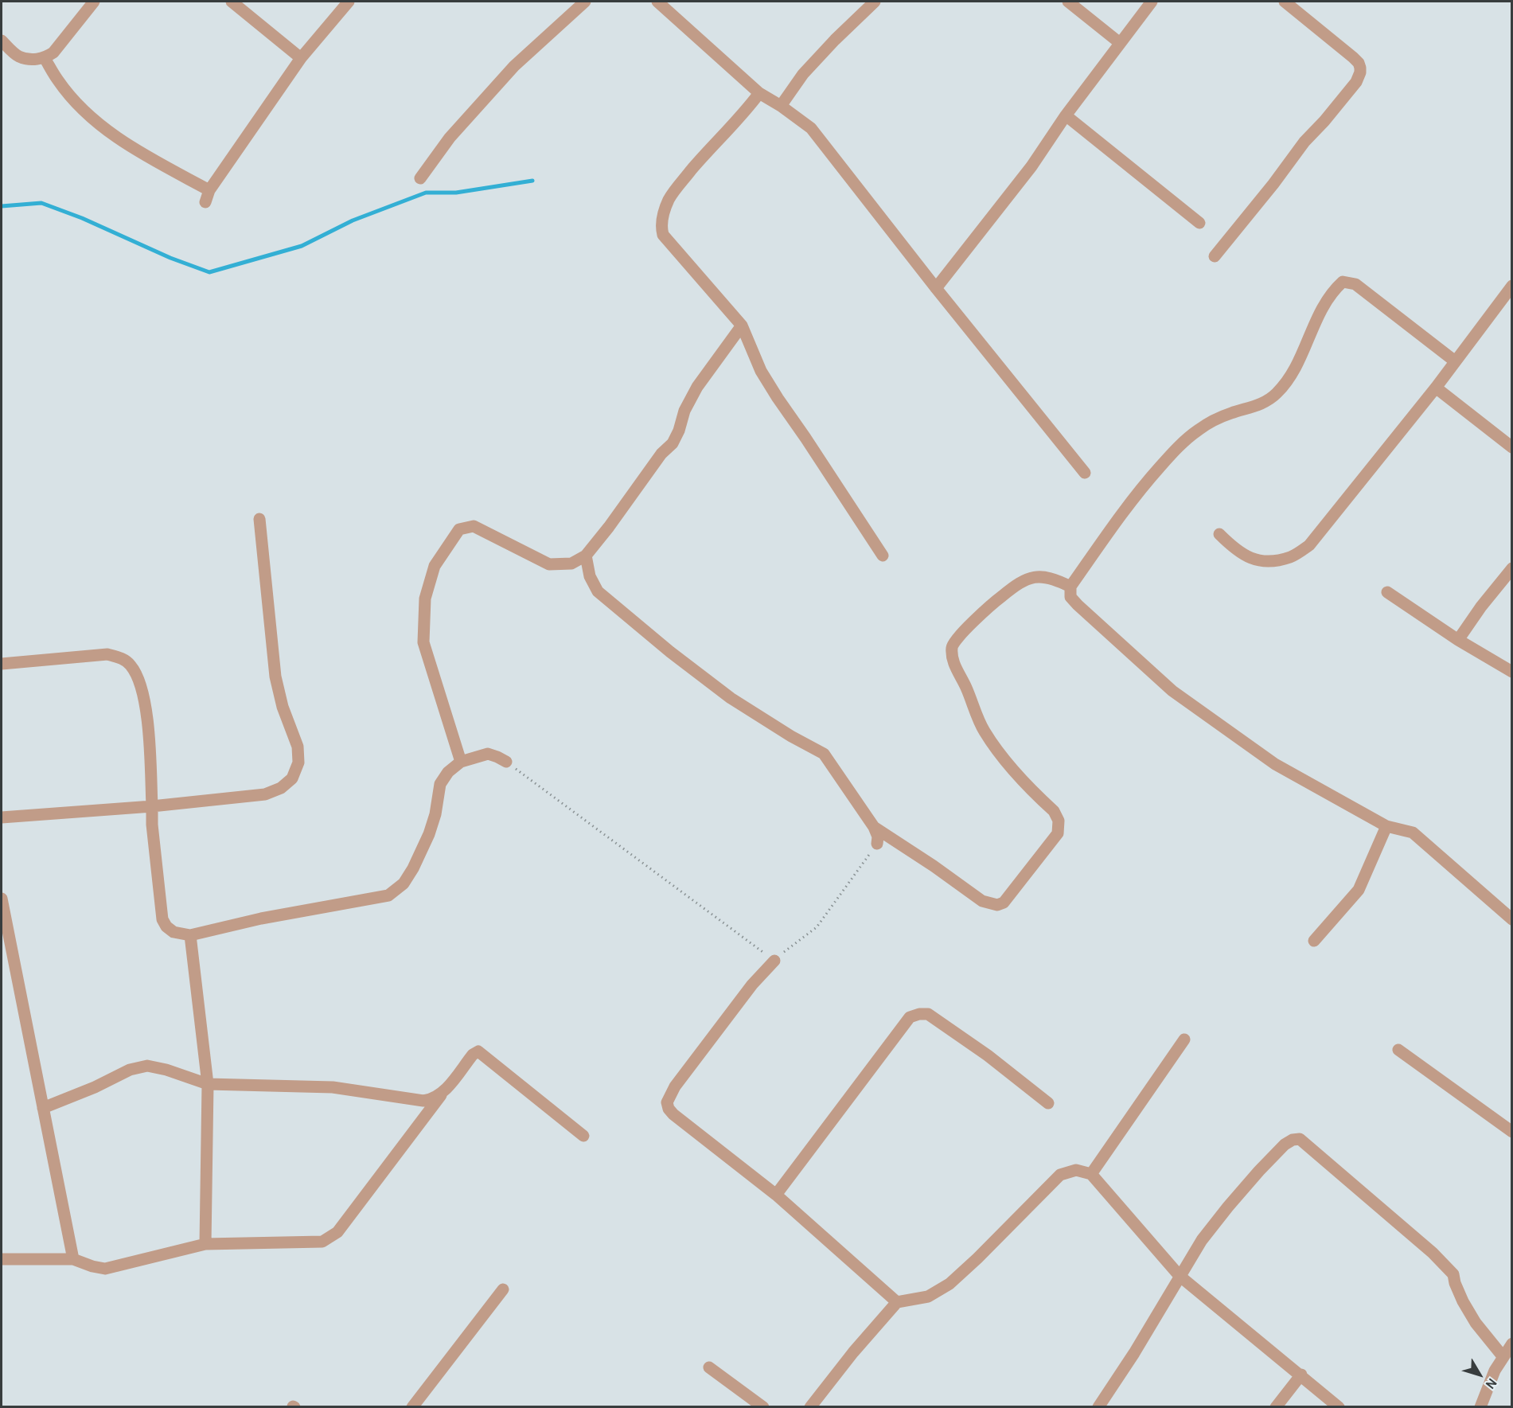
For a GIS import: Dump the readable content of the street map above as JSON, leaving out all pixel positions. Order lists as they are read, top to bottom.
{
  "north": "bottom right"
}
